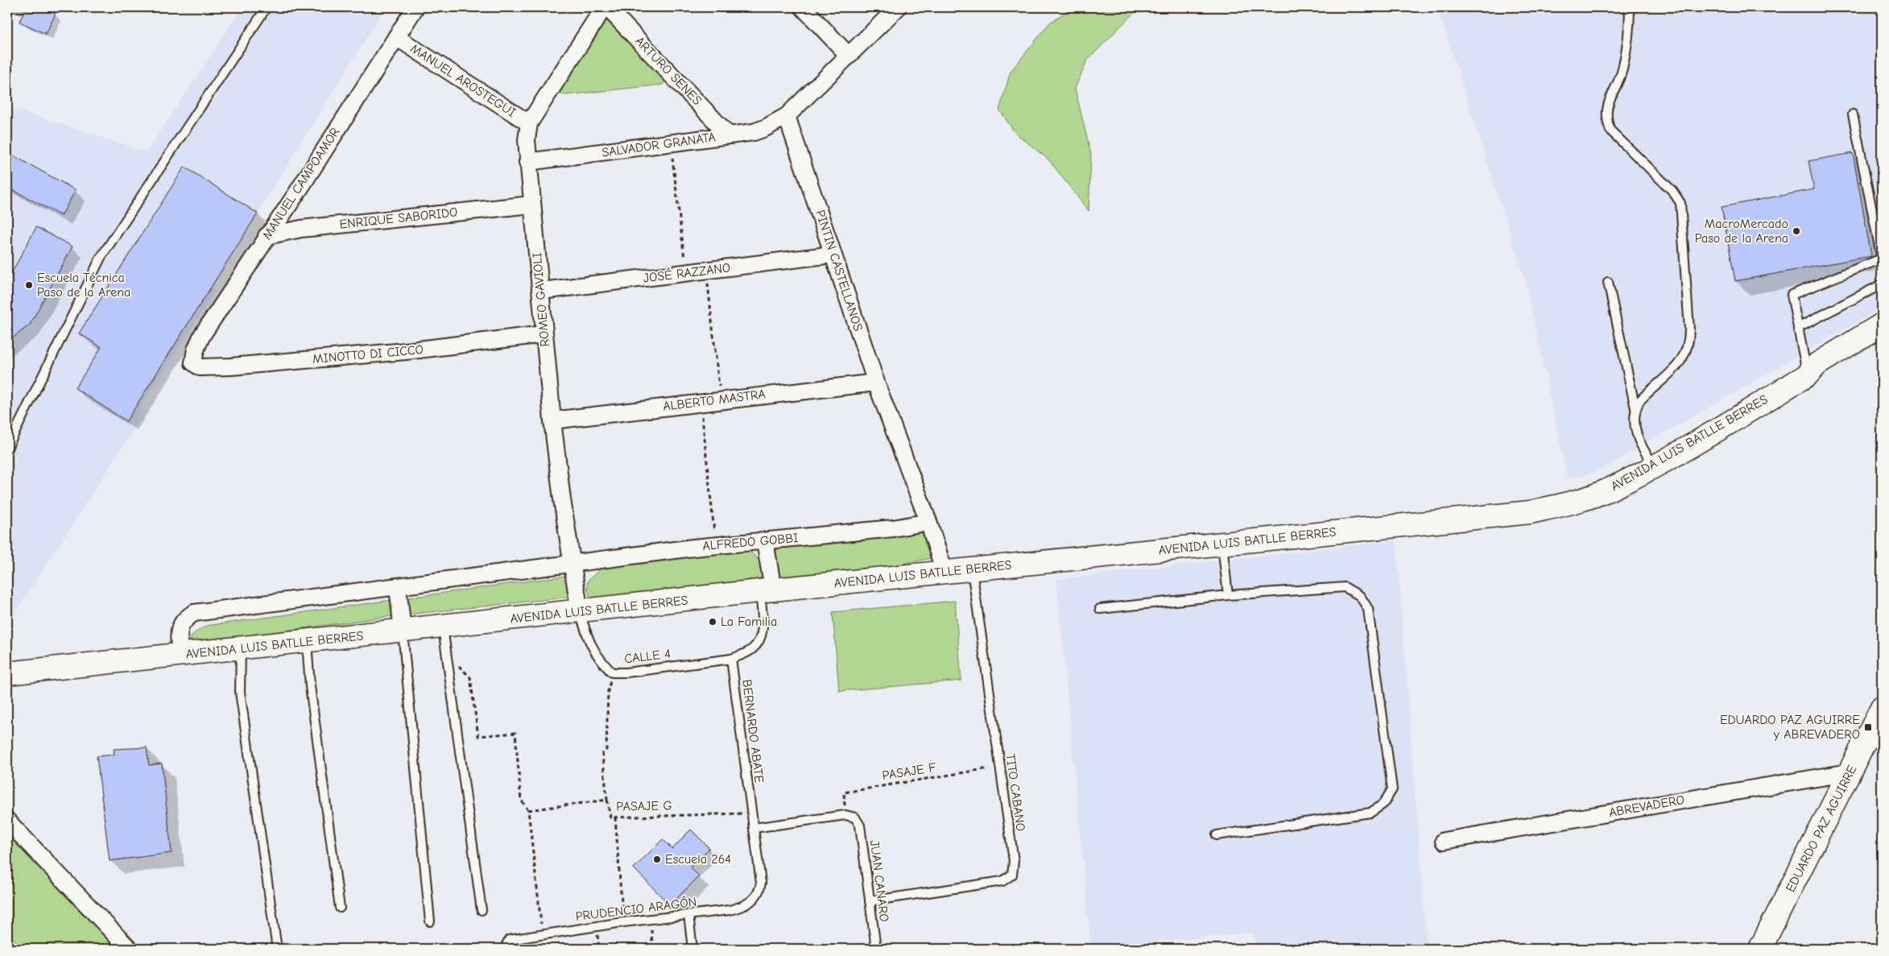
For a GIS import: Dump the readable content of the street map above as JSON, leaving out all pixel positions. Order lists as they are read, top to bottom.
{
  "streets": {
    "main road": ["AVENIDA LUIS BATLLE BERRES", "EDUARDO PAZ AGUIRRE"],
    "street": [
      "ARTURO SENES",
      "MANUEL AROSTEGUI",
      "SALVADOR GRANATA",
      "MANUEL CAMPOAMOR",
      "ENRIQUE SABORIDO",
      "PINTIN CASTELLANOS",
      "JOSÉ RAZZANO",
      "ROMEO GAVIOLI",
      "MINOTTO DI CICCO",
      "ALBERTO MASTRA",
      "ALFREDO GOBBI",
      "ABREVADERO"
    ],
    "lane": [
      "CALLE 4",
      "BERNARDO ABATE",
      "TITO CABANO",
      "JUAN CANARO",
      "PRUDENCIO ARAGÓN"
    ],
    "path": ["PASAJE F", "PASAJE G"]
  },
  "crossings": [
    ["ARTURO SENES", "SALVADOR GRANATA"],
    ["MANUEL AROSTEGUI", "MANUEL CAMPOAMOR"],
    ["MANUEL AROSTEGUI", "ROMEO GAVIOLI"],
    ["SALVADOR GRANATA", "PINTIN CASTELLANOS"],
    ["SALVADOR GRANATA", "ROMEO GAVIOLI"],
    ["MANUEL CAMPOAMOR", "ENRIQUE SABORIDO"],
    ["MANUEL CAMPOAMOR", "MINOTTO DI CICCO"],
    ["ENRIQUE SABORIDO", "ROMEO GAVIOLI"],
    ["PINTIN CASTELLANOS", "JOSÉ RAZZANO"],
    ["PINTIN CASTELLANOS", "ALBERTO MASTRA"],
    ["PINTIN CASTELLANOS", "AVENIDA LUIS BATLLE BERRES"],
    ["PINTIN CASTELLANOS", "ALFREDO GOBBI"],
    ["JOSÉ RAZZANO", "ROMEO GAVIOLI"],
    ["ROMEO GAVIOLI", "MINOTTO DI CICCO"],
    ["ROMEO GAVIOLI", "ALBERTO MASTRA"],
    ["ROMEO GAVIOLI", "AVENIDA LUIS BATLLE BERRES"],
    ["ROMEO GAVIOLI", "ALFREDO GOBBI"],
    ["ROMEO GAVIOLI", "CALLE 4"],
    ["AVENIDA LUIS BATLLE BERRES", "ALFREDO GOBBI"],
    ["AVENIDA LUIS BATLLE BERRES", "CALLE 4"],
    ["AVENIDA LUIS BATLLE BERRES", "TITO CABANO"],
    ["CALLE 4", "BERNARDO ABATE"],
    ["BERNARDO ABATE", "PASAJE G"],
    ["BERNARDO ABATE", "PRUDENCIO ARAGÓN"],
    ["PASAJE F", "TITO CABANO"],
    ["PASAJE F", "JUAN CANARO"],
    ["TITO CABANO", "JUAN CANARO"],
    ["ABREVADERO", "EDUARDO PAZ AGUIRRE"]
  ],
  "places": {
    "other": [
      "MacroMercado Paso de la Arena",
      "Escuela Técnica Paso de la Arena",
      "La Familia",
      "Escuela 264"
    ],
    "transit": ["EDUARDO PAZ AGUIRRE y ABREVADERO"]
  }
}
